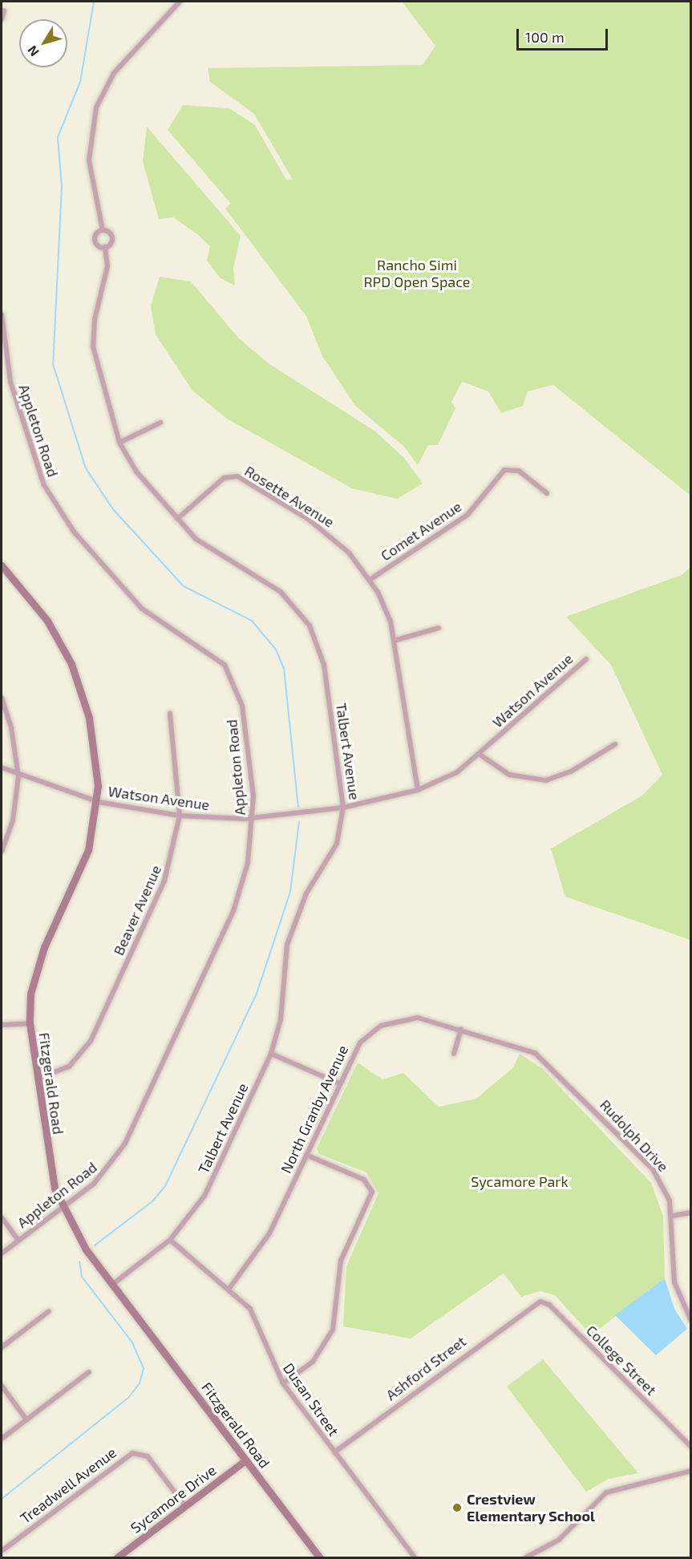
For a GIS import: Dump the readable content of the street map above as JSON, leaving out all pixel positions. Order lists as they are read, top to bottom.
{
  "streets": {
    "main road": ["Fitzgerald Road", "Sycamore Drive"],
    "street": [
      "Appleton Road",
      "Rosette Avenue",
      "Comet Avenue",
      "Watson Avenue",
      "Talbert Avenue",
      "Beaver Avenue",
      "North Granby Avenue",
      "Rudolph Drive",
      "College Street",
      "Ashford Street",
      "Dusan Street",
      "Treadwell Avenue"
    ]
  },
  "crossings": [
    ["Appleton Road", "Watson Avenue"],
    ["Appleton Road", "Fitzgerald Road"],
    ["Rosette Avenue", "Comet Avenue"],
    ["Rosette Avenue", "Watson Avenue"],
    ["Rosette Avenue", "Talbert Avenue"],
    ["Watson Avenue", "Talbert Avenue"],
    ["Watson Avenue", "Beaver Avenue"],
    ["Watson Avenue", "Fitzgerald Road"],
    ["Talbert Avenue", "Fitzgerald Road"],
    ["Talbert Avenue", "Dusan Street"],
    ["Beaver Avenue", "Fitzgerald Road"],
    ["Fitzgerald Road", "Sycamore Drive"],
    ["North Granby Avenue", "Rudolph Drive"],
    ["North Granby Avenue", "Dusan Street"],
    ["College Street", "Ashford Street"],
    ["Ashford Street", "Dusan Street"],
    ["Treadwell Avenue", "Sycamore Drive"]
  ],
  "parks": ["Rancho Simi RPD Open Space", "Sycamore Park"],
  "places": ["Crestview Elementary School"],
  "scale_bar": "100 m",
  "north": "bottom left"
}
